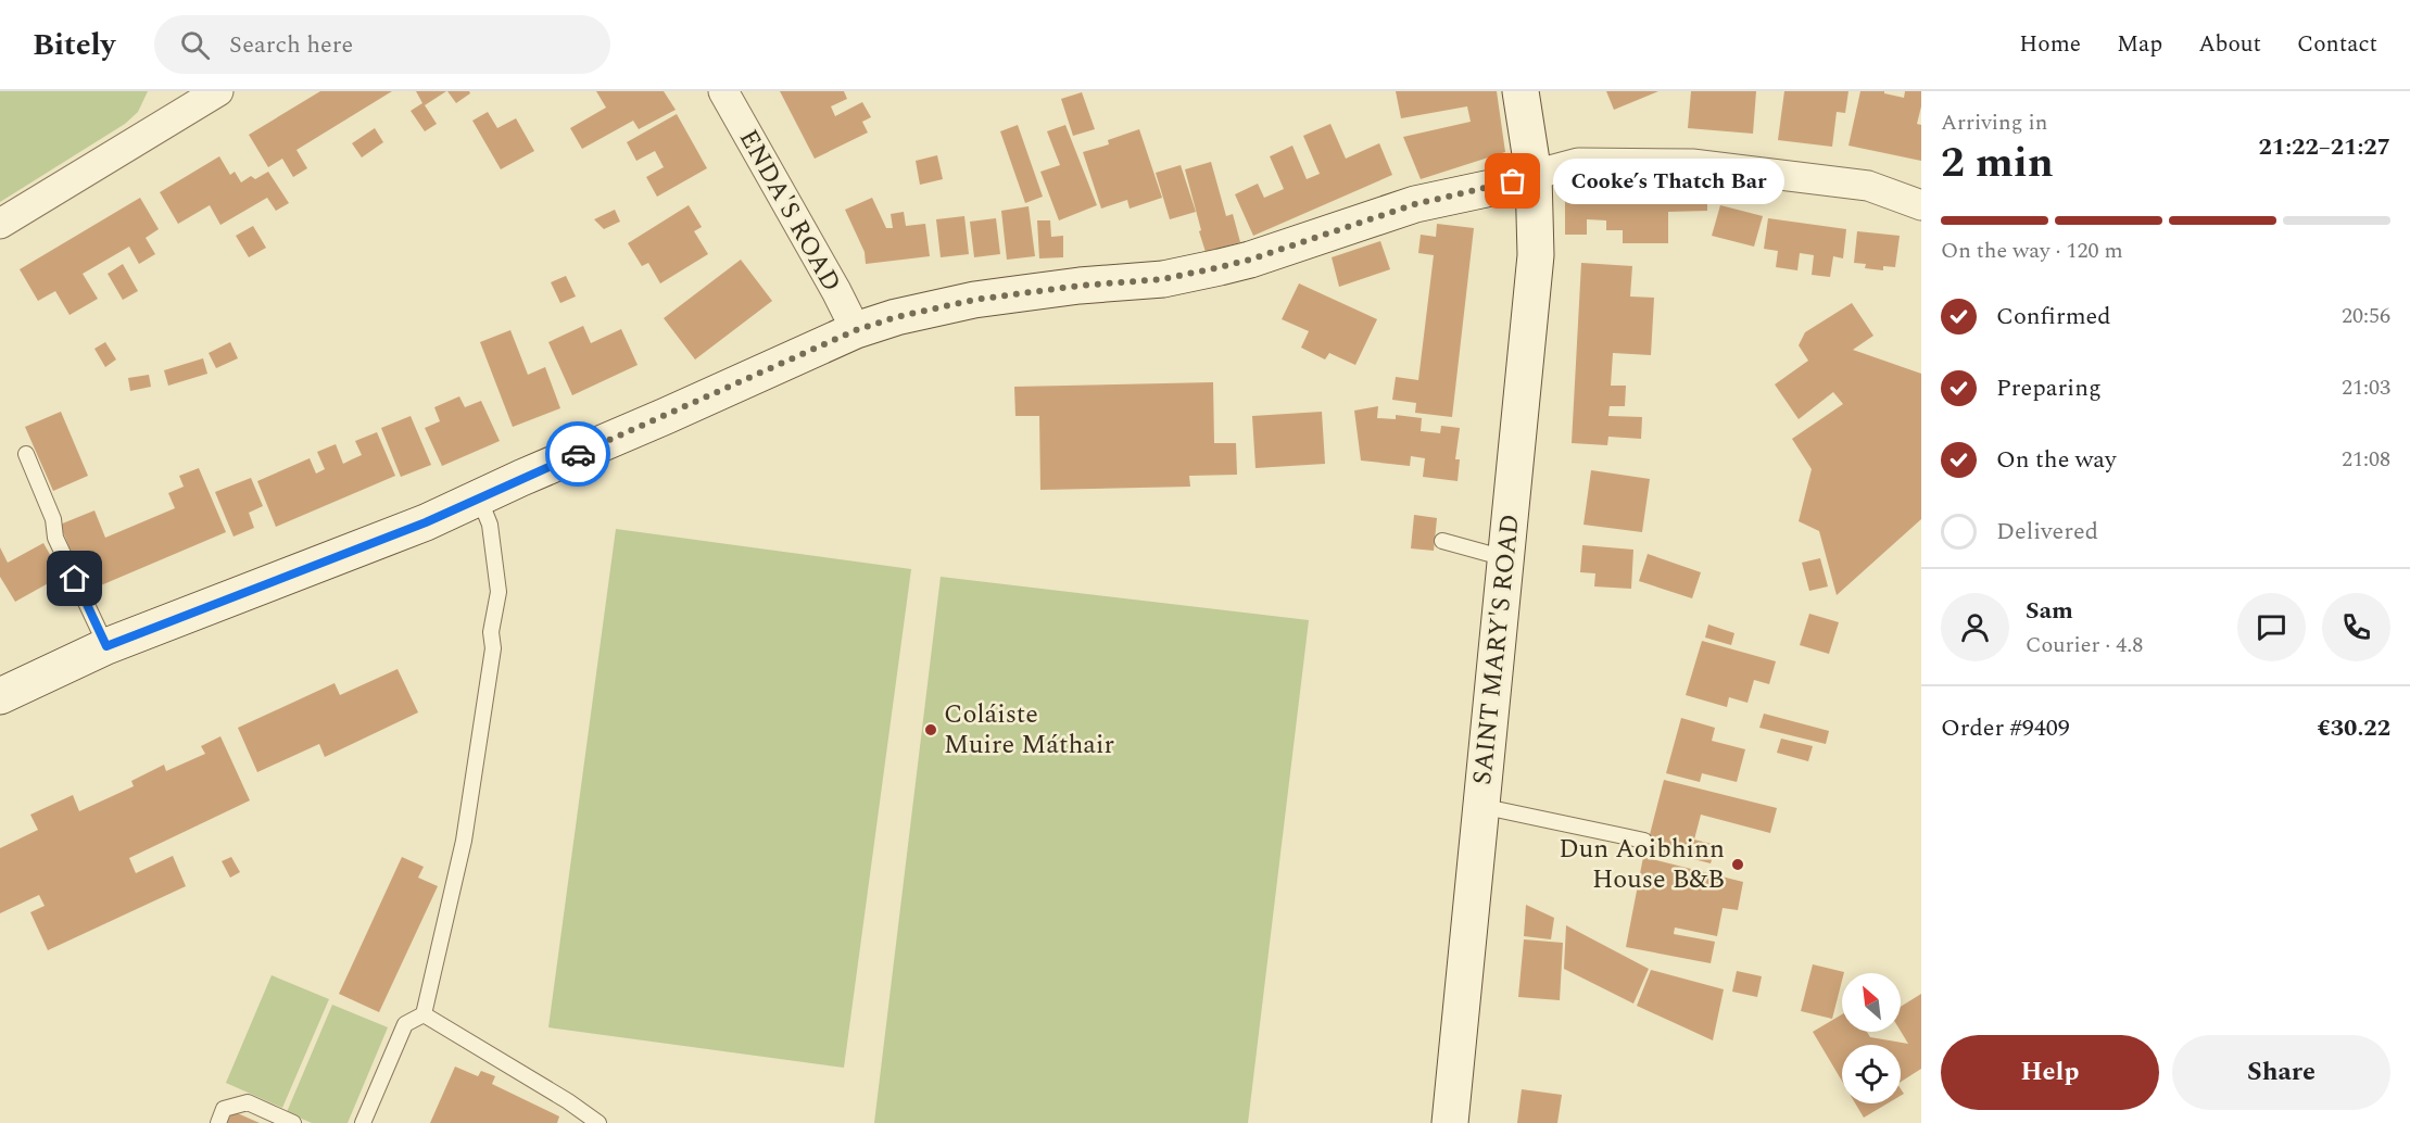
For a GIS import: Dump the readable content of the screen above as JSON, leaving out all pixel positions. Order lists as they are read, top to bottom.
{
  "streets": {
    "street": ["ENDA'S ROAD", "SAINT MARY'S ROAD"]
  },
  "places": ["Cooke’s Thatch Bar", "Coláiste Muire Máthair", "Dun Aoibhinn House B&B"],
  "north": "top left",
  "page": {
    "header": "Bitely",
    "search": "Search here",
    "nav": [
      "Home",
      "Map",
      "About",
      "Contact"
    ],
    "heading": ["2 min", "Arriving in", "21:22–21:27"],
    "panel": [
      "Sam",
      "Courier · 4.8",
      "Order #9409",
      "€30.22"
    ],
    "bubble": "Cooke’s Thatch Bar",
    "bar": "On the way · 120 m",
    "list": [
      ["Confirmed", "20:56"],
      ["Preparing", "21:03"],
      ["On the way", "21:08"],
      "Delivered"
    ],
    "buttons": ["Help", "Share"]
  }
}
